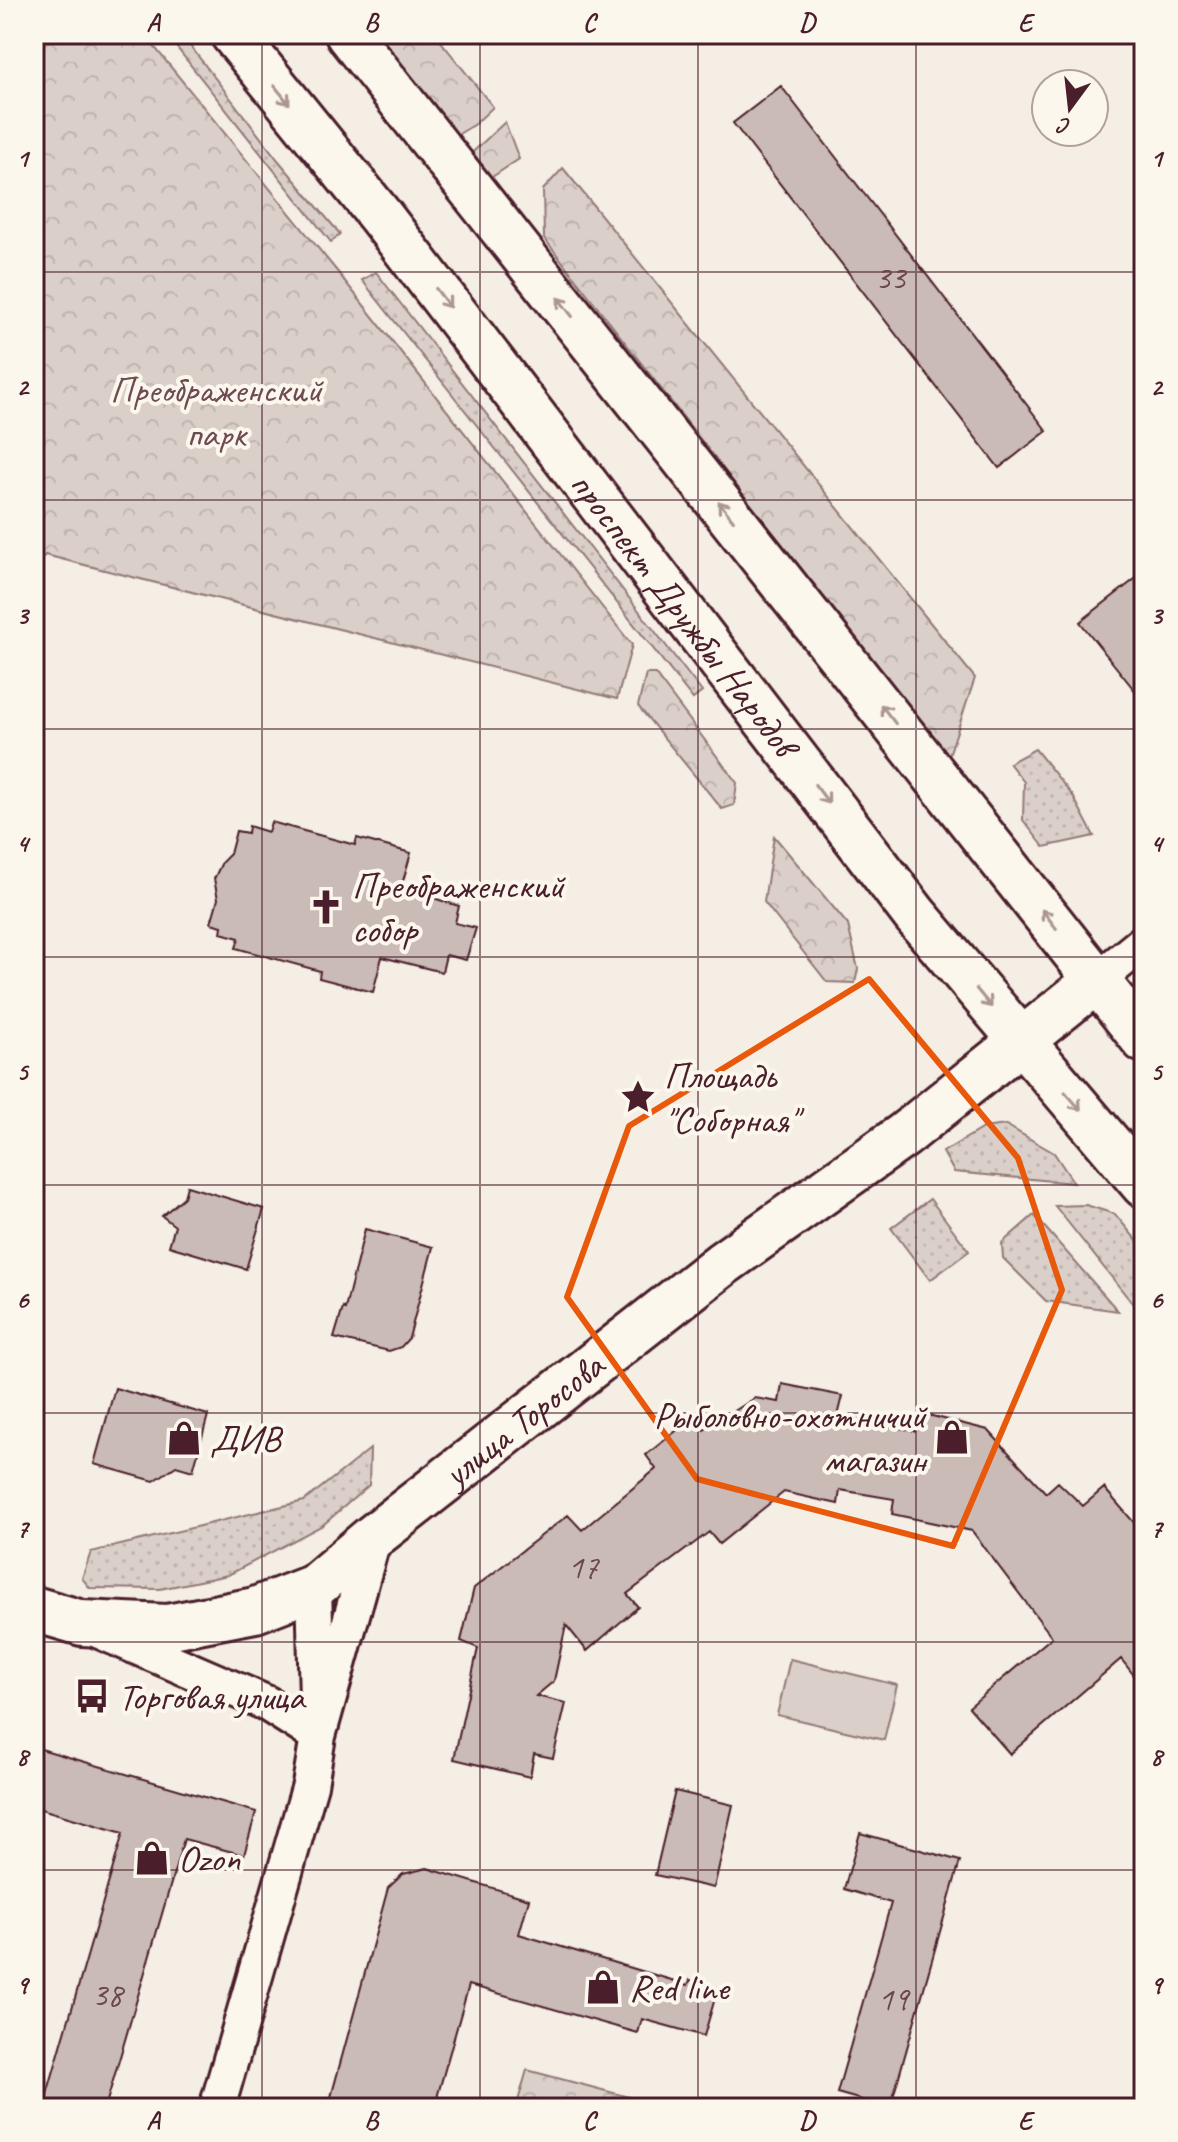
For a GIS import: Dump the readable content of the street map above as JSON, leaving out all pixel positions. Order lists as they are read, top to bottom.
{
  "streets": {
    "main road": ["проспект Дружбы Народов", "улица Торосова"]
  },
  "crossings": [
    ["проспект Дружбы Народов", "улица Торосова"]
  ],
  "parks": ["Преображенский парк"],
  "places": {
    "church": ["Преображенский собор"],
    "place": ["Площадь \"Соборная\""],
    "shop": [
      "Рыболовно-охотничий магазин",
      "ДИВ",
      "Ozon",
      "Red line"
    ],
    "bus stop": ["Торговая улица"]
  },
  "house_numbers": [
    "33",
    "17",
    "38",
    "19"
  ],
  "north": "bottom",
  "grid": {
    "columns": [
      "A",
      "B",
      "C",
      "D",
      "E"
    ],
    "rows": [
      "1",
      "2",
      "3",
      "4",
      "5",
      "6",
      "7",
      "8",
      "9"
    ]
  }
}
